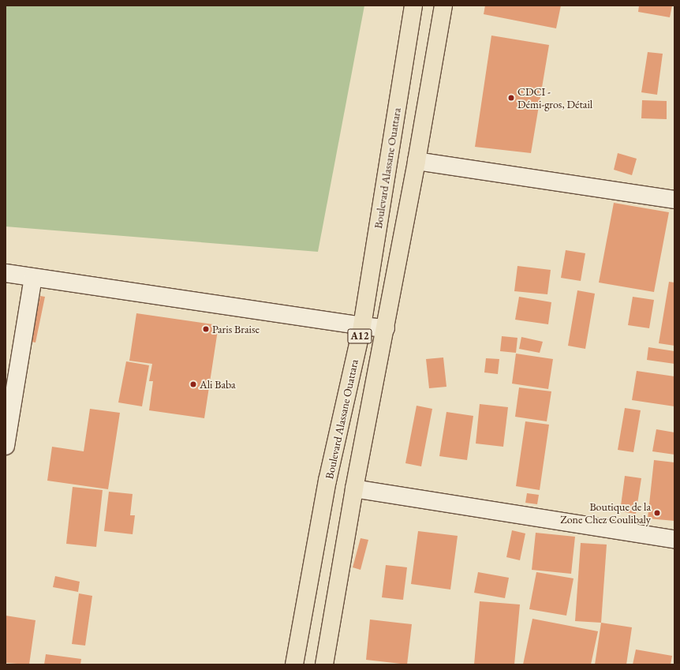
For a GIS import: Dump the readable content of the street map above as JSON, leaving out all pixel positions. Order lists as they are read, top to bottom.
{
  "streets": {
    "main road": ["Boulevard Alassane Ouattara", "A12"]
  },
  "places": [
    "CDCI - Démi-gros, Détail",
    "Paris Braise",
    "Ali Baba",
    "Boutique de la Zone Chez Coulibaly"
  ]
}
